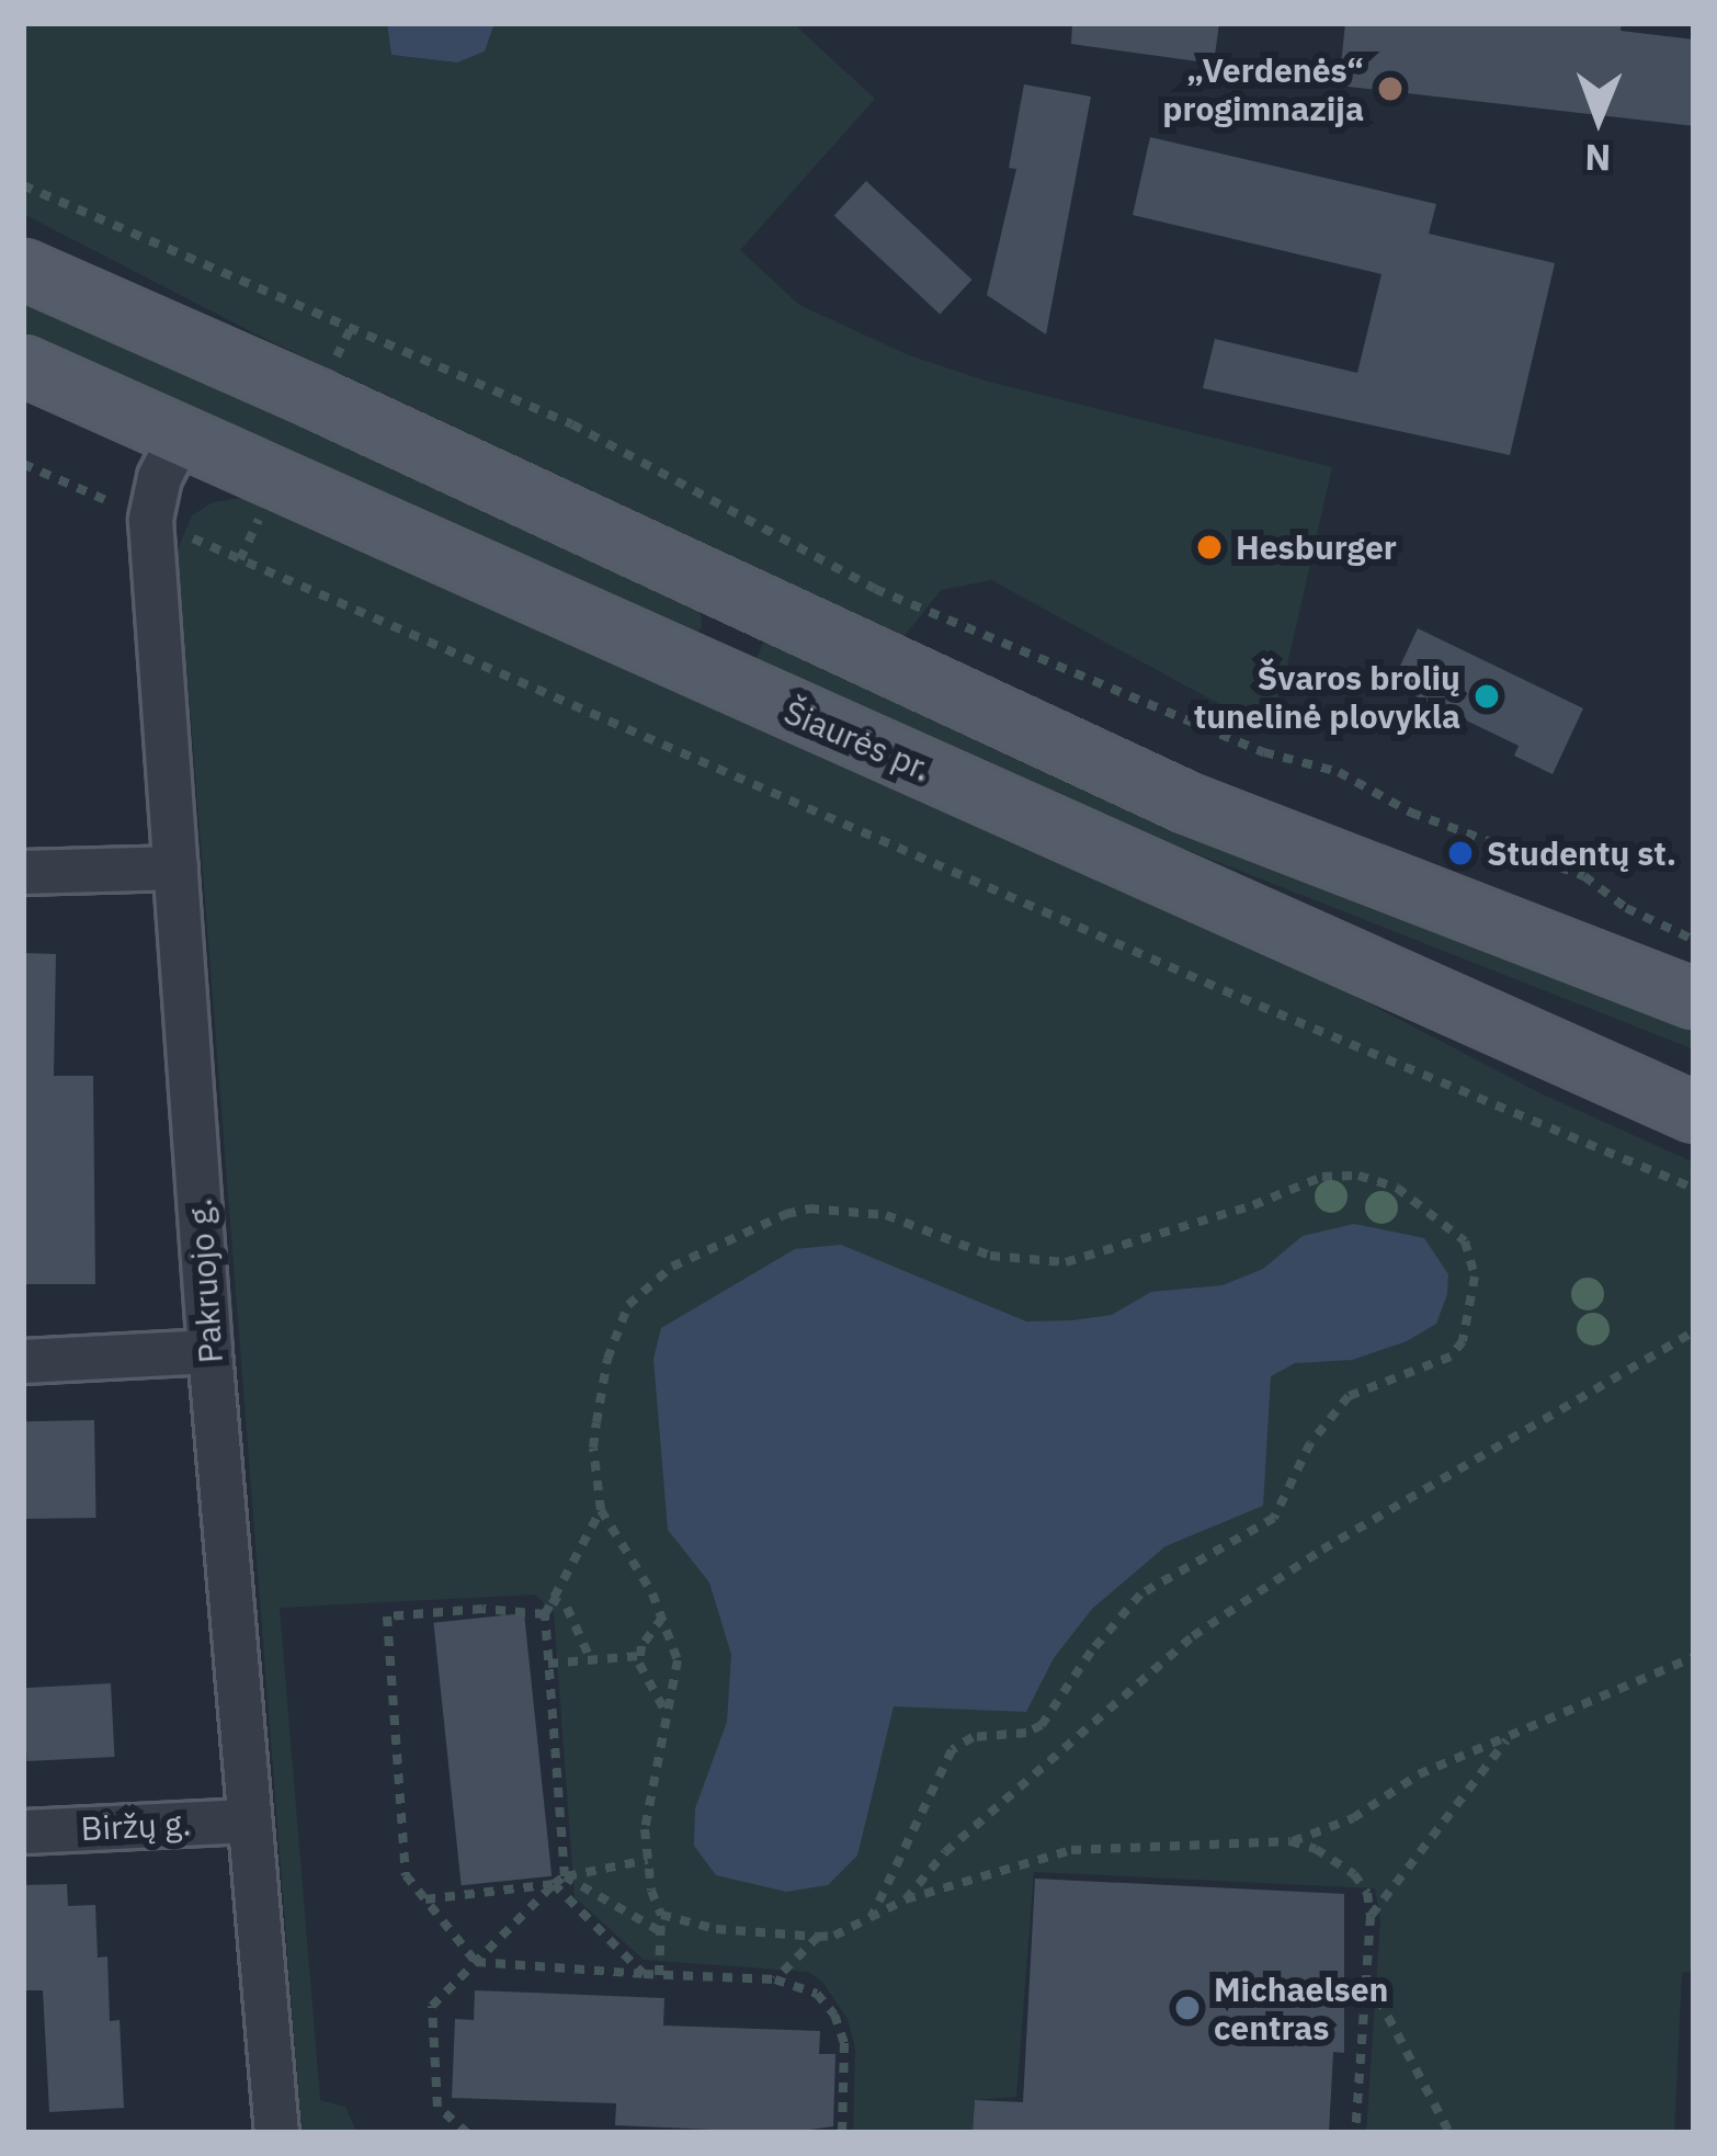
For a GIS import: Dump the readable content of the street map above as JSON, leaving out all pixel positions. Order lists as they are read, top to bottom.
{
  "streets": {
    "main road": ["Šiaurės pr."],
    "street": ["Pakruojo g.", "Biržų g."]
  },
  "crossings": [
    ["Šiaurės pr.", "Pakruojo g."],
    ["Pakruojo g.", "Biržų g."]
  ],
  "places": [
    "„Verdenės“ progimnazija",
    "Hesburger",
    "Švaros brolių tunelinė plovykla",
    "Studentų st.",
    "Michaelsen centras"
  ],
  "north": "bottom"
}
